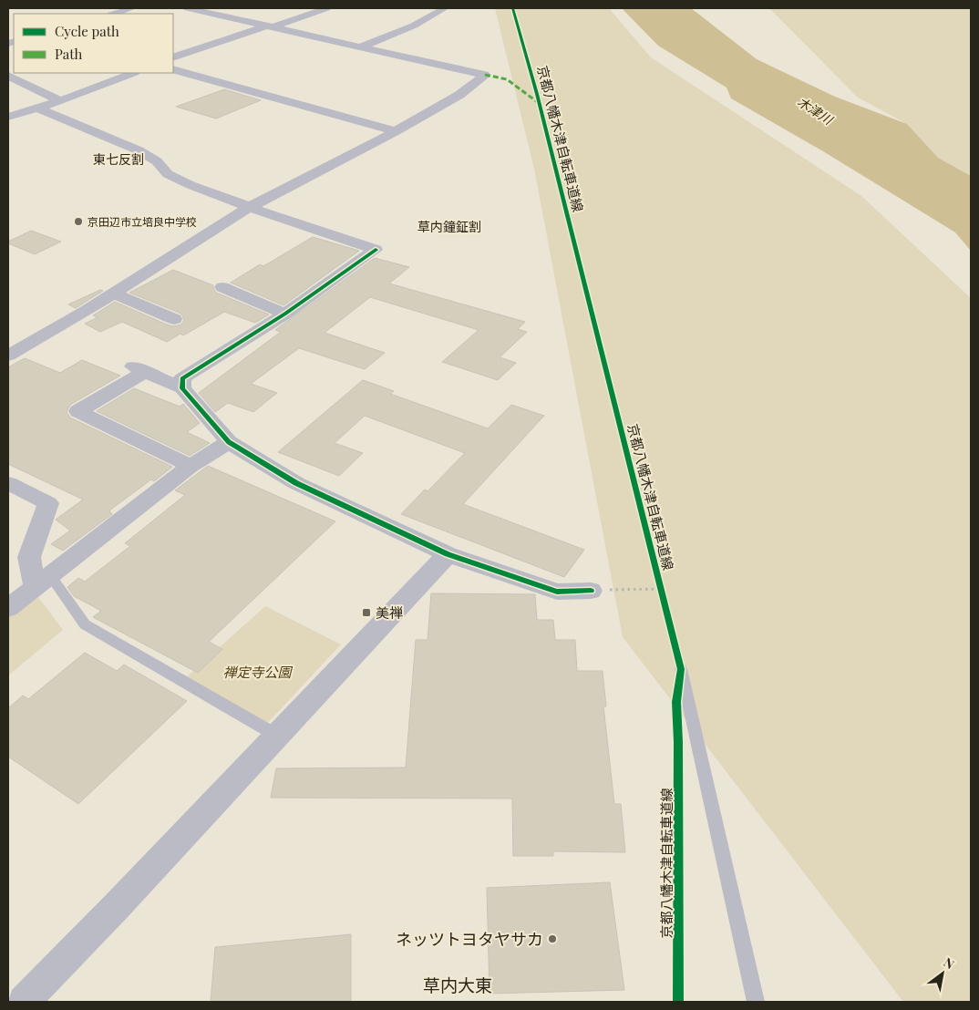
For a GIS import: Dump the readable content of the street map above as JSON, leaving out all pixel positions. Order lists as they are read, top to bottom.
{
  "streets": {
    "cycle path": ["京都八幡木津自転車道線"]
  },
  "districts": ["東七反割", "草内鐘鉦割", "草内大東"],
  "water": ["木津川"],
  "parks": ["禅定寺公園"],
  "places": {
    "other": ["京田辺市立培良中学校", "ネッツトヨタヤサカ"],
    "transit": ["美禅"]
  },
  "legend": ["Cycle path", "Path"],
  "north": "top right"
}
